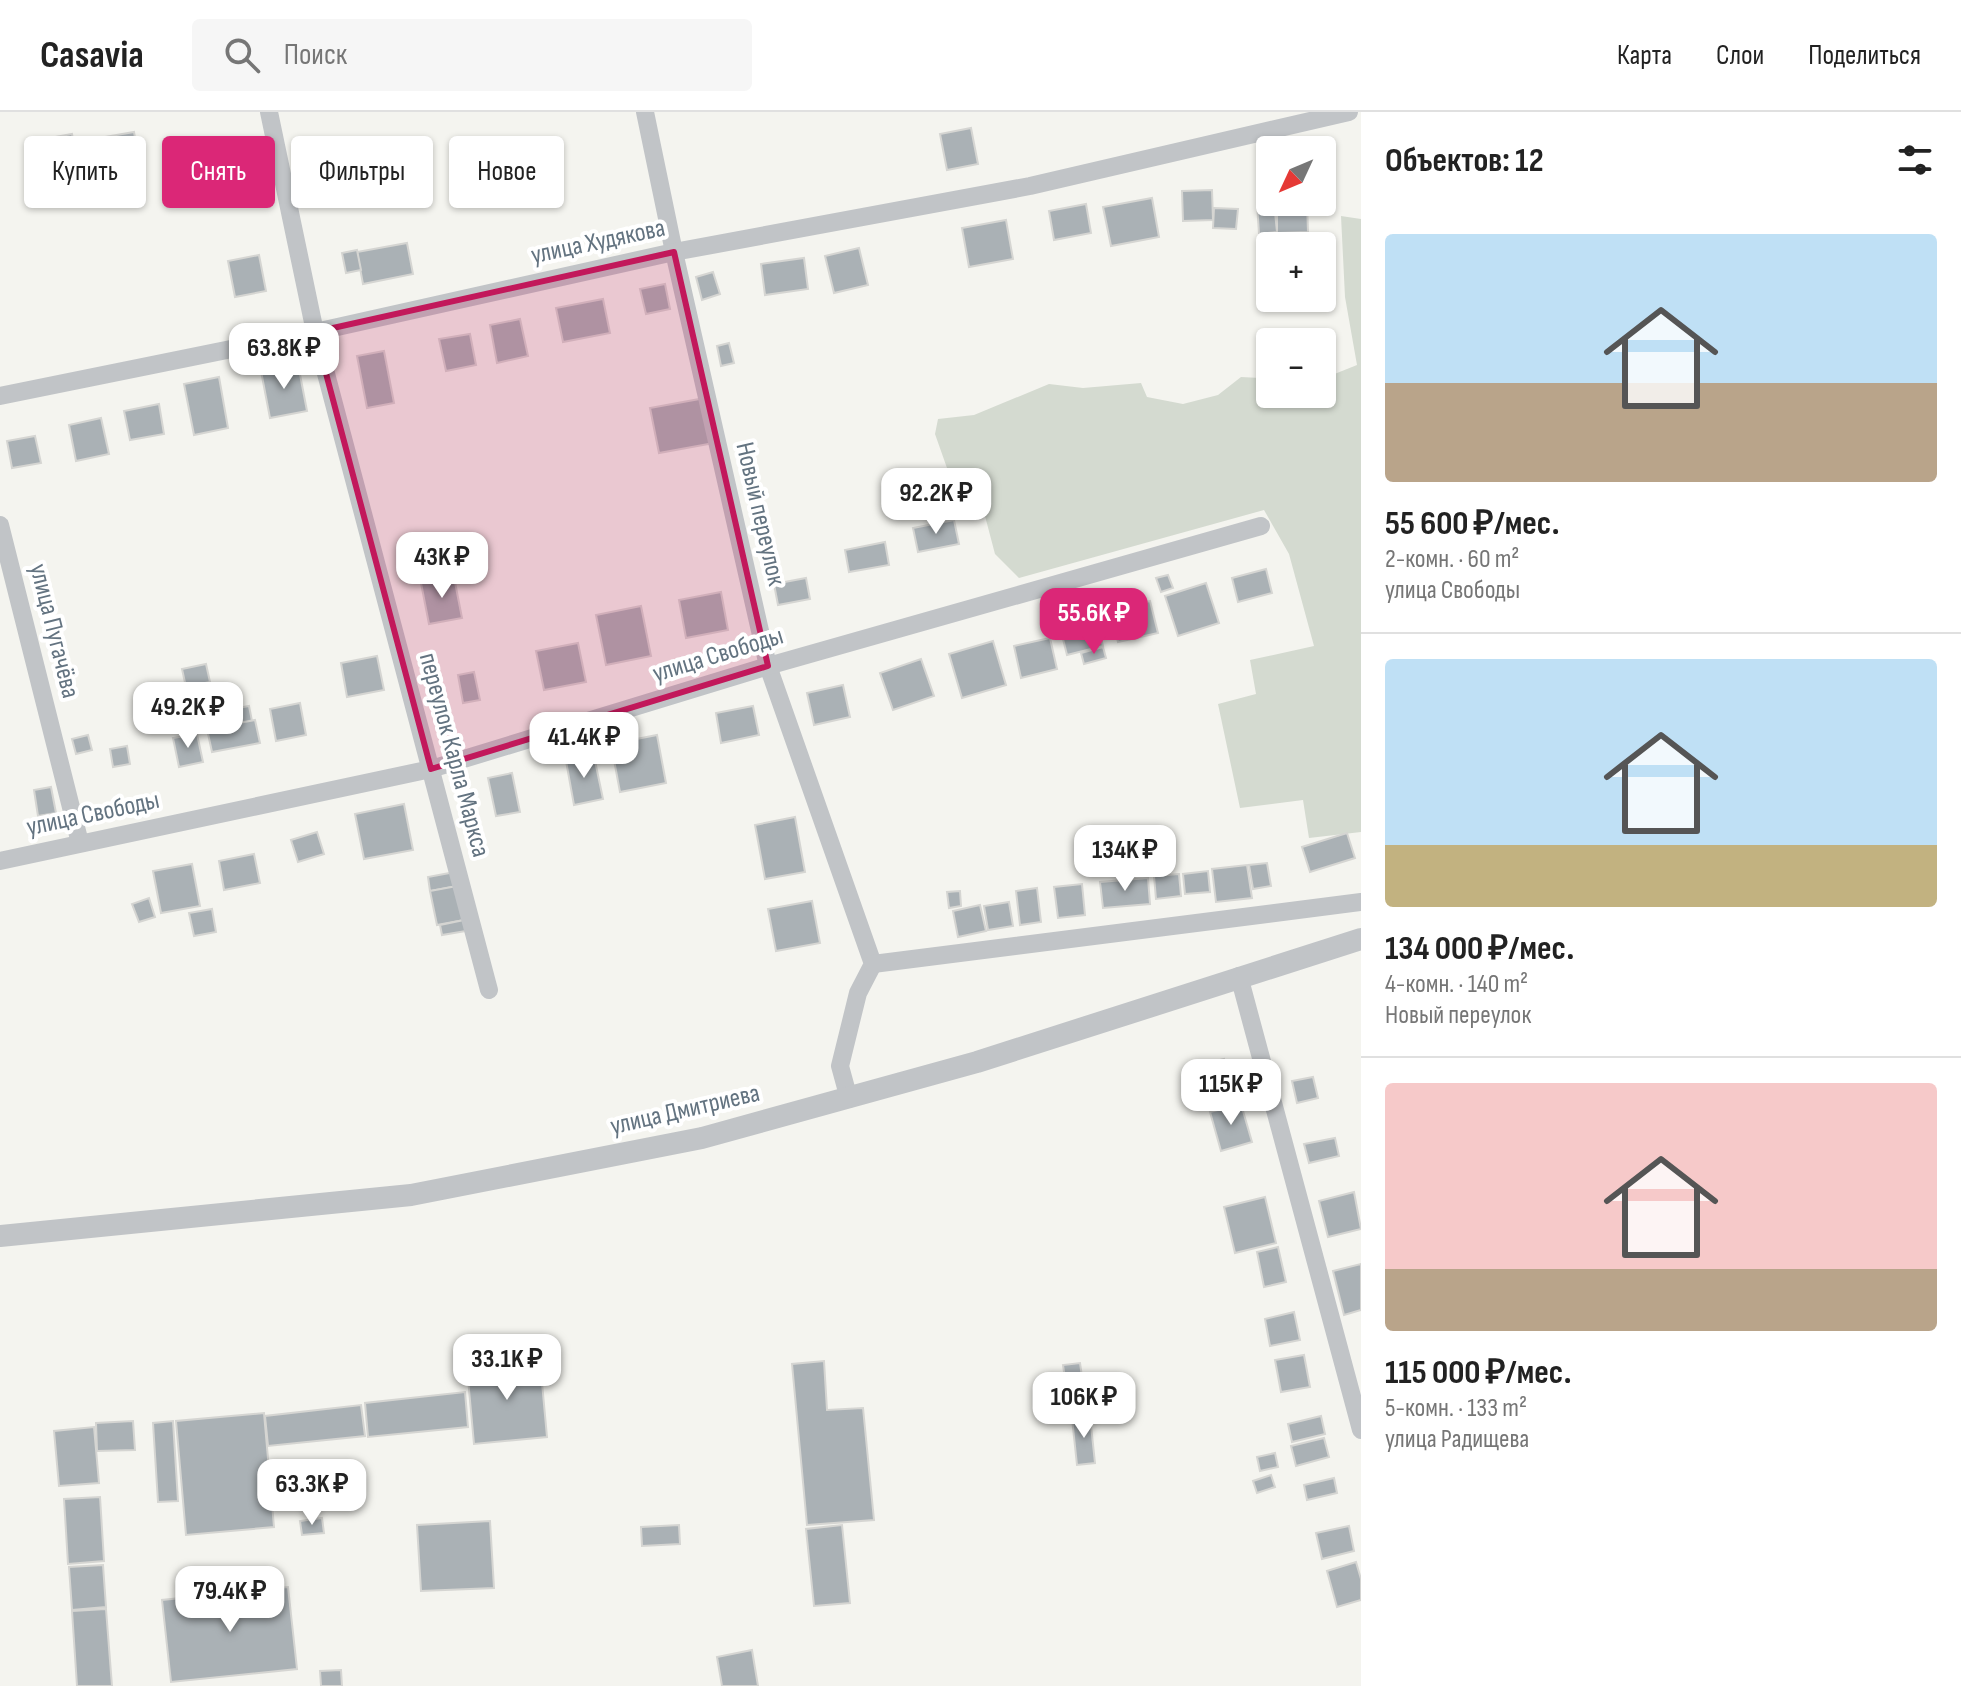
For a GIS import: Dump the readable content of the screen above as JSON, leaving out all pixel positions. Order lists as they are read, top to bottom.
{
  "streets": {
    "street": [
      "улица Худякова",
      "Новый переулок",
      "улица Пугачёва",
      "улица Свободы",
      "переулок Карла Маркса",
      "улица Дмитриева"
    ]
  },
  "crossings": [
    ["улица Худякова", "Новый переулок"],
    ["улица Худякова", "переулок Карла Маркса"],
    ["Новый переулок", "улица Свободы"],
    ["улица Пугачёва", "улица Свободы"],
    ["улица Свободы", "переулок Карла Маркса"]
  ],
  "north": "bottom left",
  "page": {
    "header": "Casavia",
    "search": "Поиск",
    "nav": ["Карта", "Слои", "Поделиться"],
    "heading": "Объектов: 12",
    "map_buttons": ["+", "−"],
    "chip": [
      "Купить",
      "Снять",
      "Фильтры",
      "Новое"
    ],
    "list": [
      {
        "name": "55 600 ₽/мес.",
        "note": "2-комн. · 60 m² · улица Свободы"
      },
      {
        "name": "134 000 ₽/мес.",
        "note": "4-комн. · 140 m² · Новый переулок"
      },
      {
        "name": "115 000 ₽/мес.",
        "note": "5-комн. · 133 m² · улица Радищева"
      }
    ],
    "price": [
      "63.8K ₽",
      "92.2K ₽",
      "43K ₽",
      "55.6K ₽",
      "49.2K ₽",
      "41.4K ₽",
      "134K ₽",
      "115K ₽",
      "33.1K ₽",
      "106K ₽",
      "63.3K ₽",
      "79.4K ₽"
    ]
  }
}
